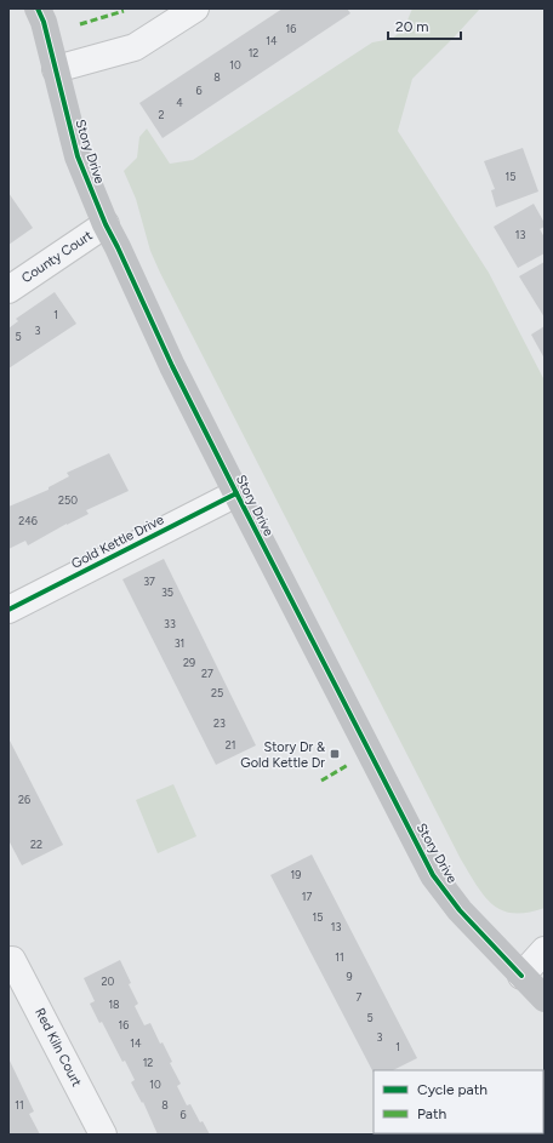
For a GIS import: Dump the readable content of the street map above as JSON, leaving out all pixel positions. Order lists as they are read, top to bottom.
{
  "streets": {
    "street": [
      "Story Drive",
      "County Court",
      "Gold Kettle Drive",
      "Red Kiln Court"
    ]
  },
  "crossings": [
    ["Story Drive", "County Court"],
    ["Story Drive", "Gold Kettle Drive"]
  ],
  "places": {
    "transit": ["Story Dr & Gold Kettle Dr"]
  },
  "house_numbers": [
    "16",
    "14",
    "12",
    "10",
    "8",
    "6",
    "4",
    "2",
    "15",
    "13",
    "1",
    "3",
    "5",
    "250",
    "246",
    "37",
    "35",
    "33",
    "31",
    "29",
    "27",
    "25",
    "23",
    "21",
    "26",
    "22",
    "19",
    "17",
    "15",
    "13",
    "11",
    "9",
    "20",
    "7",
    "18",
    "5",
    "16",
    "3",
    "14",
    "1",
    "12",
    "10",
    "11",
    "8",
    "6"
  ],
  "legend": ["Cycle path", "Path"],
  "scale_bar": "20 m"
}
